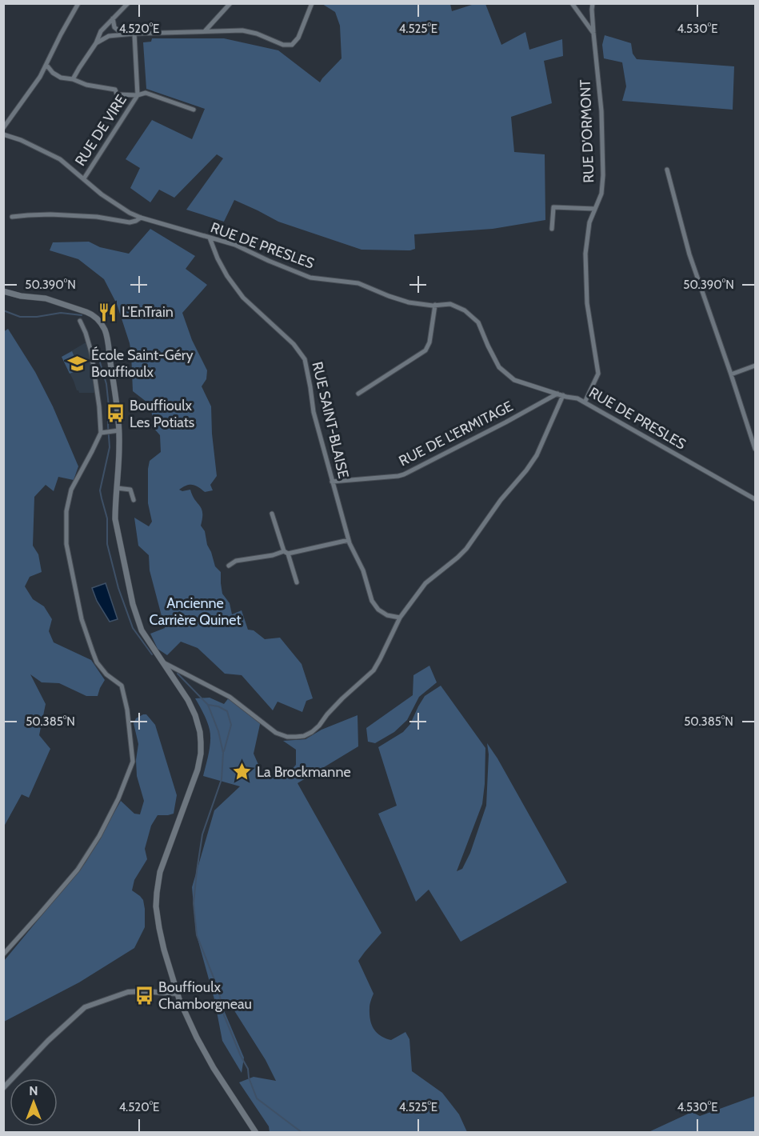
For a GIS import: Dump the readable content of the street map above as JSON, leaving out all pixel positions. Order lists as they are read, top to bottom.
{
  "streets": {
    "street": [
      "RUE DE VIRE",
      "RUE D'ORMONT",
      "RUE DE PRESLES",
      "RUE SAINT-BLAISE",
      "RUE DE L'ERMITAGE"
    ]
  },
  "crossings": [
    ["RUE DE VIRE", "RUE DE PRESLES"],
    ["RUE D'ORMONT", "RUE DE PRESLES"],
    ["RUE DE PRESLES", "RUE SAINT-BLAISE"],
    ["RUE DE PRESLES", "RUE DE L'ERMITAGE"],
    ["RUE SAINT-BLAISE", "RUE DE L'ERMITAGE"]
  ],
  "parks": ["Ancienne Carrière Quinet"],
  "places": {
    "restaurant": ["L'EnTrain"],
    "school or university": ["École Saint-Géry Bouffioulx"],
    "bus stop": ["Bouffioulx Les Potiats", "Bouffioulx Chamborgneau"],
    "place": ["La Brockmanne"]
  },
  "north": "top",
  "coordinates": [
    "4.520°E",
    "4.525°E",
    "4.530°E",
    "50.390°N",
    "50.385°N"
  ]
}
